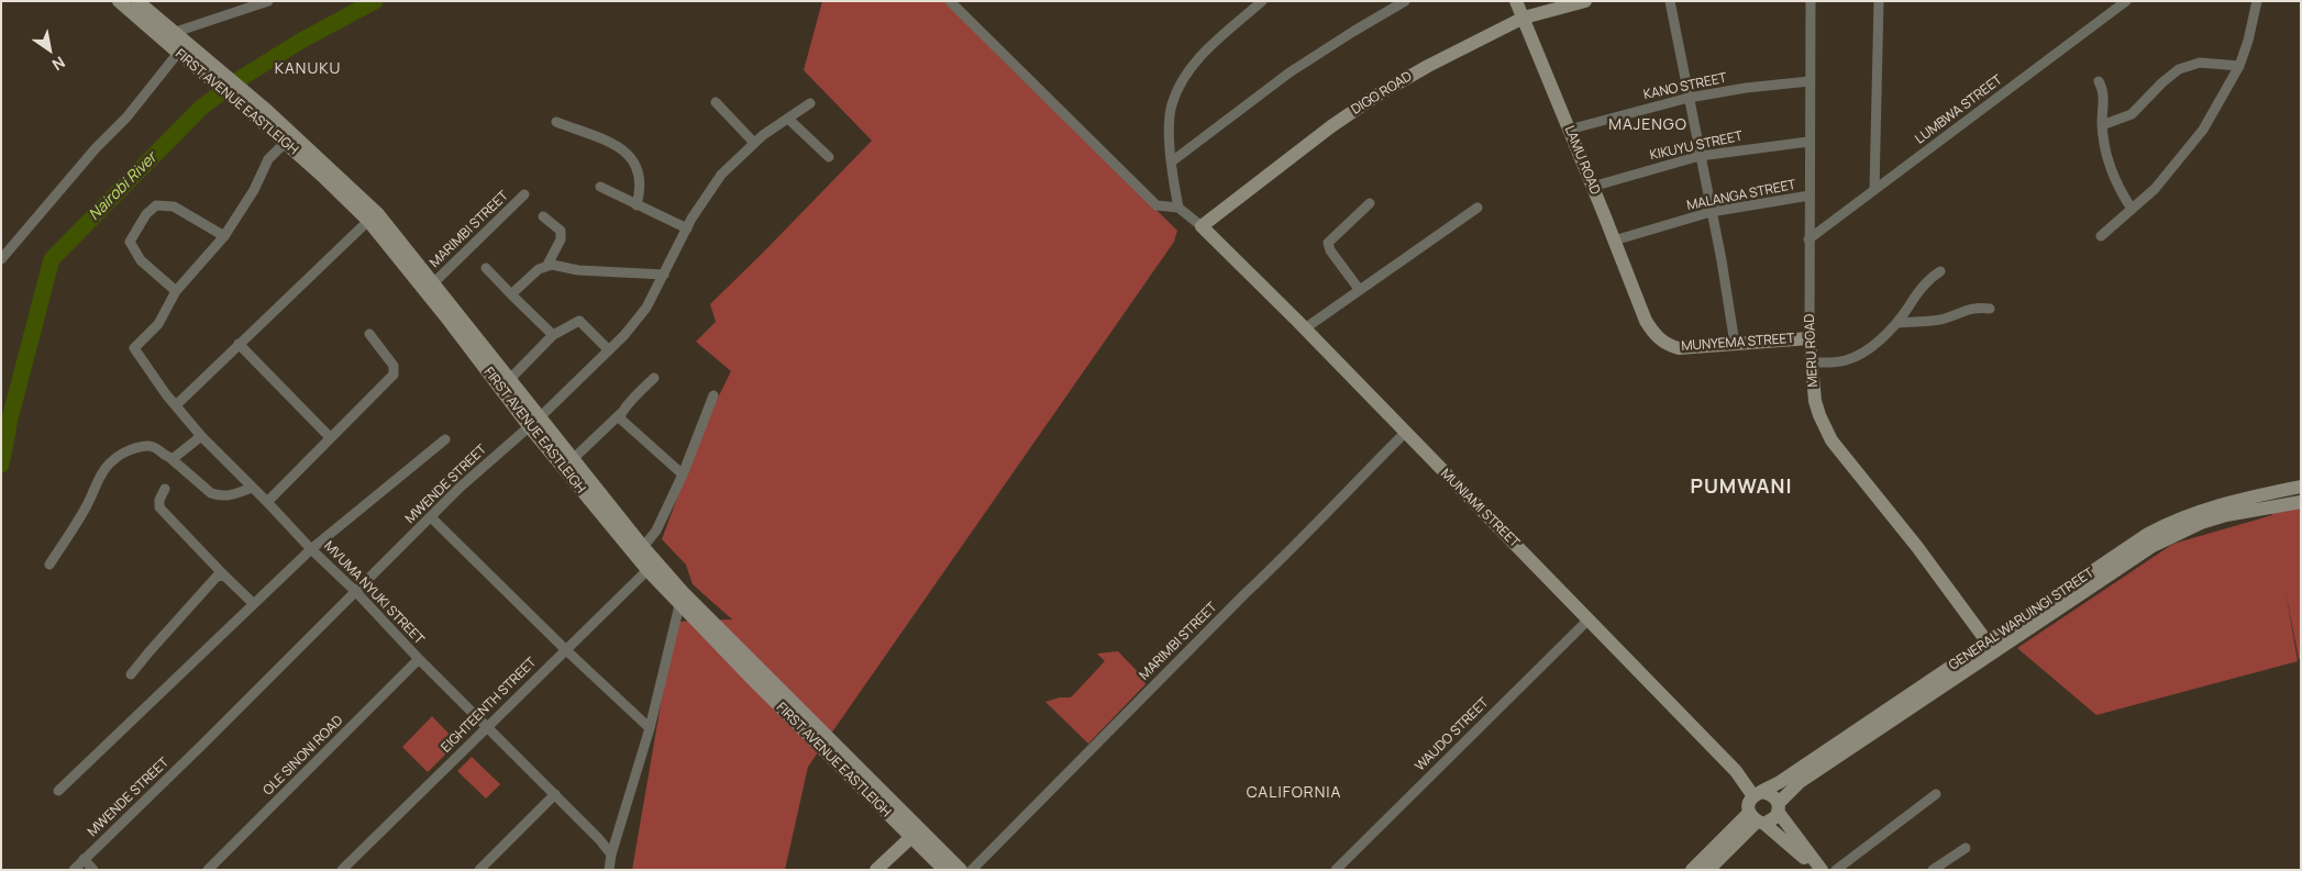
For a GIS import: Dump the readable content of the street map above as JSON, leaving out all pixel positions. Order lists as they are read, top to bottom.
{
  "streets": {
    "main road": [
      "DIGO ROAD",
      "FIRST AVENUE EASTLEIGH",
      "LAMU ROAD",
      "MUNYEMA STREET",
      "MERU ROAD",
      "MUNIAMI STREET",
      "GENERAL WARUINGI STREET"
    ],
    "street": [
      "KANO STREET",
      "LUMBWA STREET",
      "KIKUYU STREET",
      "MALANGA STREET",
      "MARIMBI STREET",
      "MWENDE STREET",
      "MVUMA NYUKI STREET",
      "EIGHTEENTH STREET",
      "WAUDO STREET",
      "OLE SINONI ROAD"
    ]
  },
  "crossings": [
    ["KANO STREET", "LAMU ROAD"],
    ["KANO STREET", "MERU ROAD"],
    ["DIGO ROAD", "LAMU ROAD"],
    ["DIGO ROAD", "MUNIAMI STREET"],
    ["FIRST AVENUE EASTLEIGH", "MARIMBI STREET"],
    ["FIRST AVENUE EASTLEIGH", "MWENDE STREET"],
    ["FIRST AVENUE EASTLEIGH", "EIGHTEENTH STREET"],
    ["LUMBWA STREET", "MERU ROAD"],
    ["KIKUYU STREET", "LAMU ROAD"],
    ["KIKUYU STREET", "MERU ROAD"],
    ["LAMU ROAD", "MALANGA STREET"],
    ["LAMU ROAD", "MUNYEMA STREET"],
    ["MALANGA STREET", "MERU ROAD"],
    ["MARIMBI STREET", "MUNIAMI STREET"],
    ["MUNYEMA STREET", "MERU ROAD"],
    ["MERU ROAD", "GENERAL WARUINGI STREET"],
    ["MWENDE STREET", "MVUMA NYUKI STREET"],
    ["MUNIAMI STREET", "GENERAL WARUINGI STREET"],
    ["MUNIAMI STREET", "WAUDO STREET"],
    ["MVUMA NYUKI STREET", "EIGHTEENTH STREET"],
    ["MVUMA NYUKI STREET", "OLE SINONI ROAD"]
  ],
  "districts": [
    "KANUKU",
    "MAJENGO",
    "PUMWANI",
    "CALIFORNIA"
  ],
  "water": ["Nairobi River"],
  "north": "bottom right"
}
